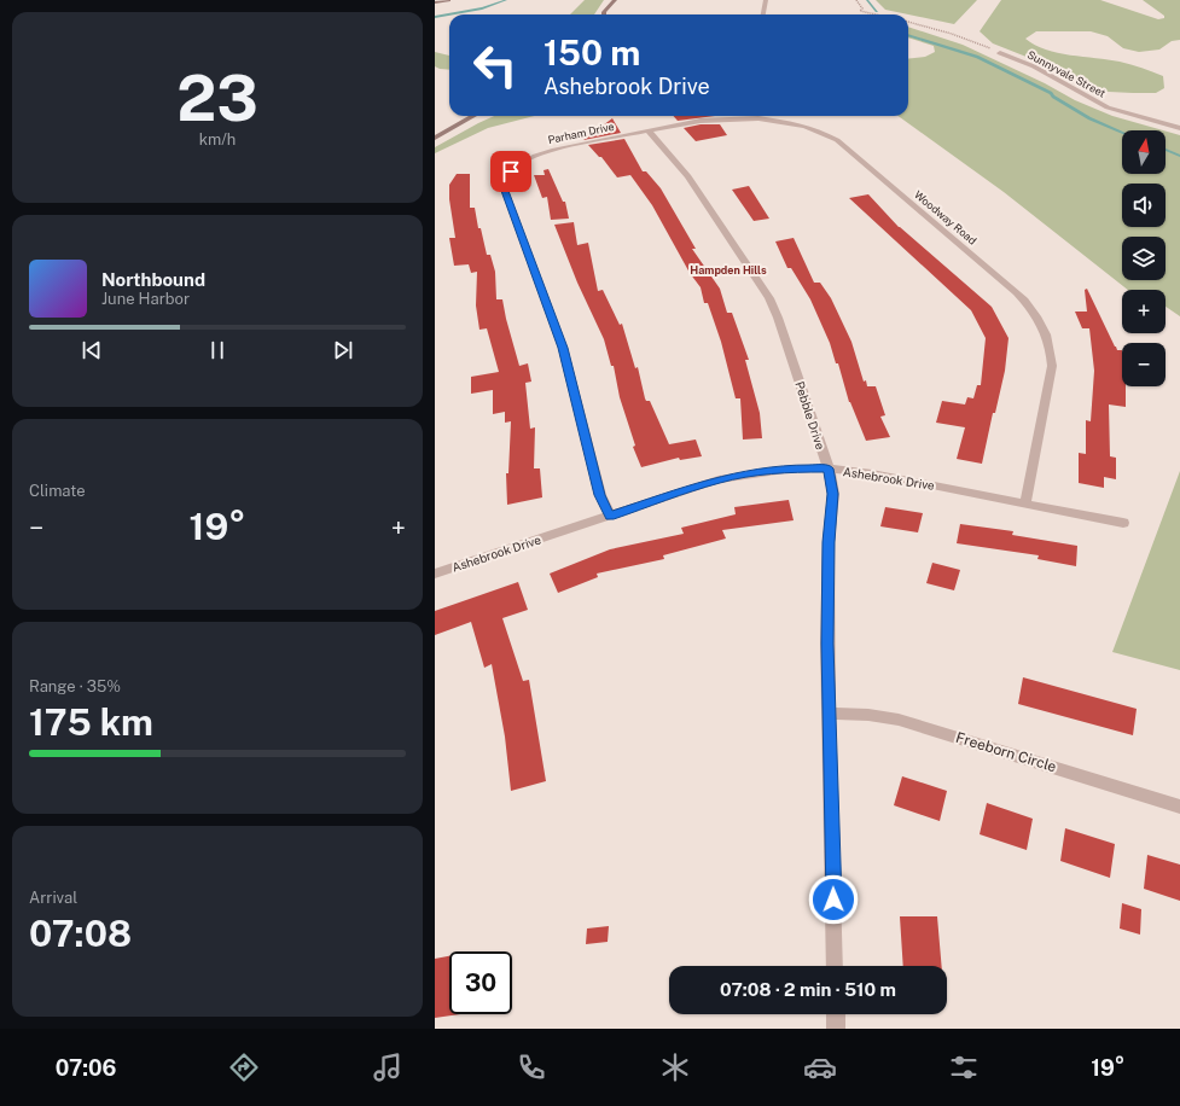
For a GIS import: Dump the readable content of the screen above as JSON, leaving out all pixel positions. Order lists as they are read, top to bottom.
{
  "streets": {
    "street": [
      "Sunnyvale Street",
      "Parham Drive",
      "Woodway Road",
      "Pebble Drive",
      "Ashebrook Drive",
      "Freeborn Circle"
    ]
  },
  "crossings": [
    ["Parham Drive", "Woodway Road"],
    ["Parham Drive", "Pebble Drive"],
    ["Parham Drive", "Ashebrook Drive"],
    ["Woodway Road", "Pebble Drive"],
    ["Woodway Road", "Ashebrook Drive"],
    ["Pebble Drive", "Ashebrook Drive"],
    ["Pebble Drive", "Freeborn Circle"]
  ],
  "districts": ["Hampden Hills"],
  "north": "top",
  "page": {
    "tile": [
      ["23", "km/h"],
      "Climate",
      ["Range · 35%", "175 km"],
      ["Arrival", "07:08"]
    ],
    "turn": ["150 m", "Ashebrook Drive"],
    "map_buttons": ["+", "−"],
    "song": ["Northbound", "June Harbor"],
    "heat": ["−", "19°", "+"],
    "limit": "30",
    "trip": "07:08 · 2 min · 510 m",
    "tabs": ["07:06", "19°"]
  }
}
